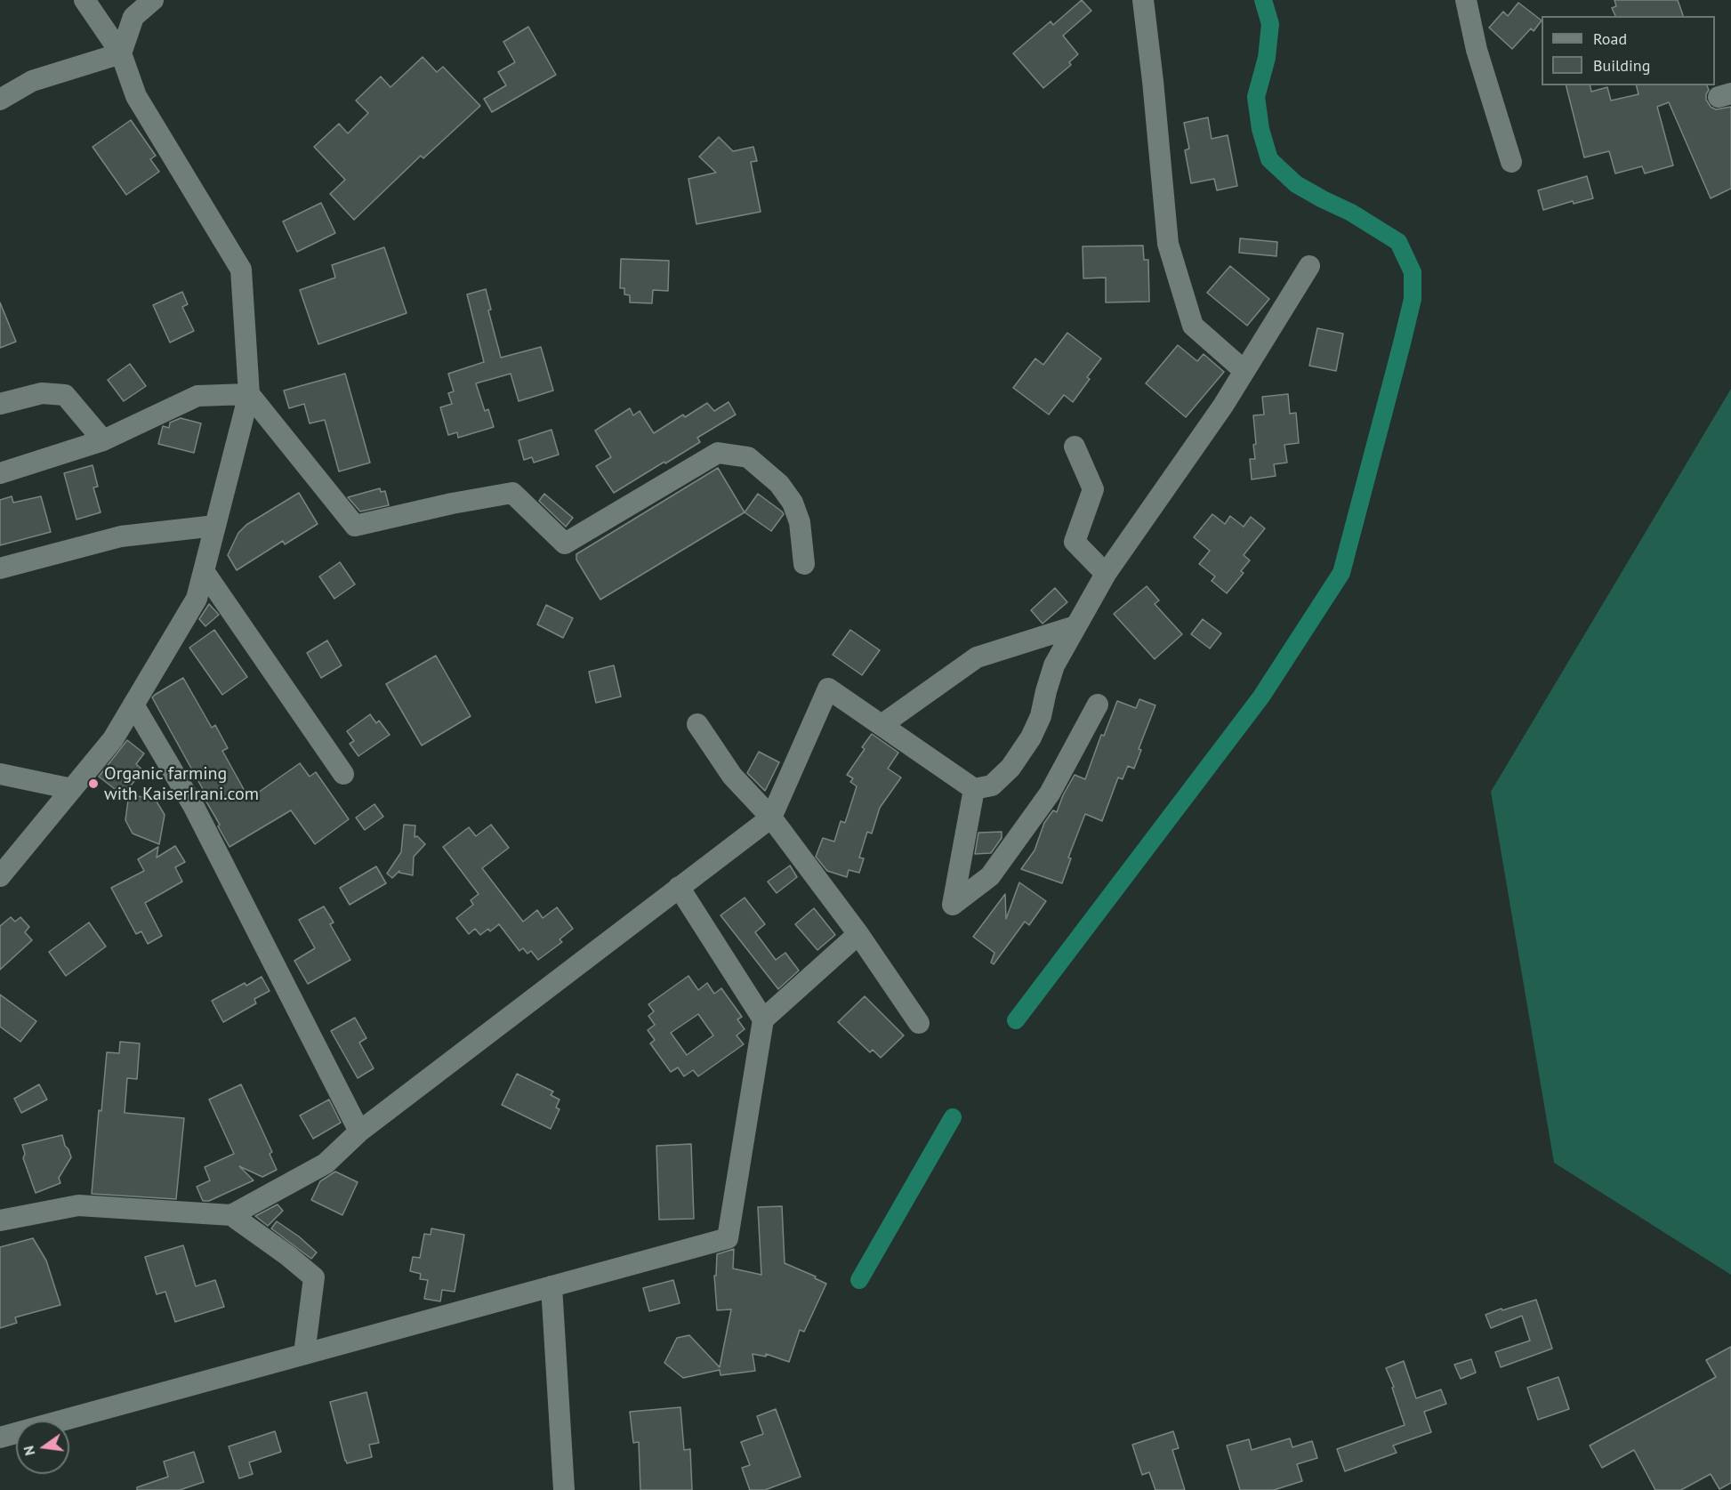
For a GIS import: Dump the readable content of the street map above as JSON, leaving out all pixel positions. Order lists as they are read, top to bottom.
{
  "places": ["Organic farming with KaiserIrani.com"],
  "legend": ["Road", "Building"],
  "north": "left"
}
